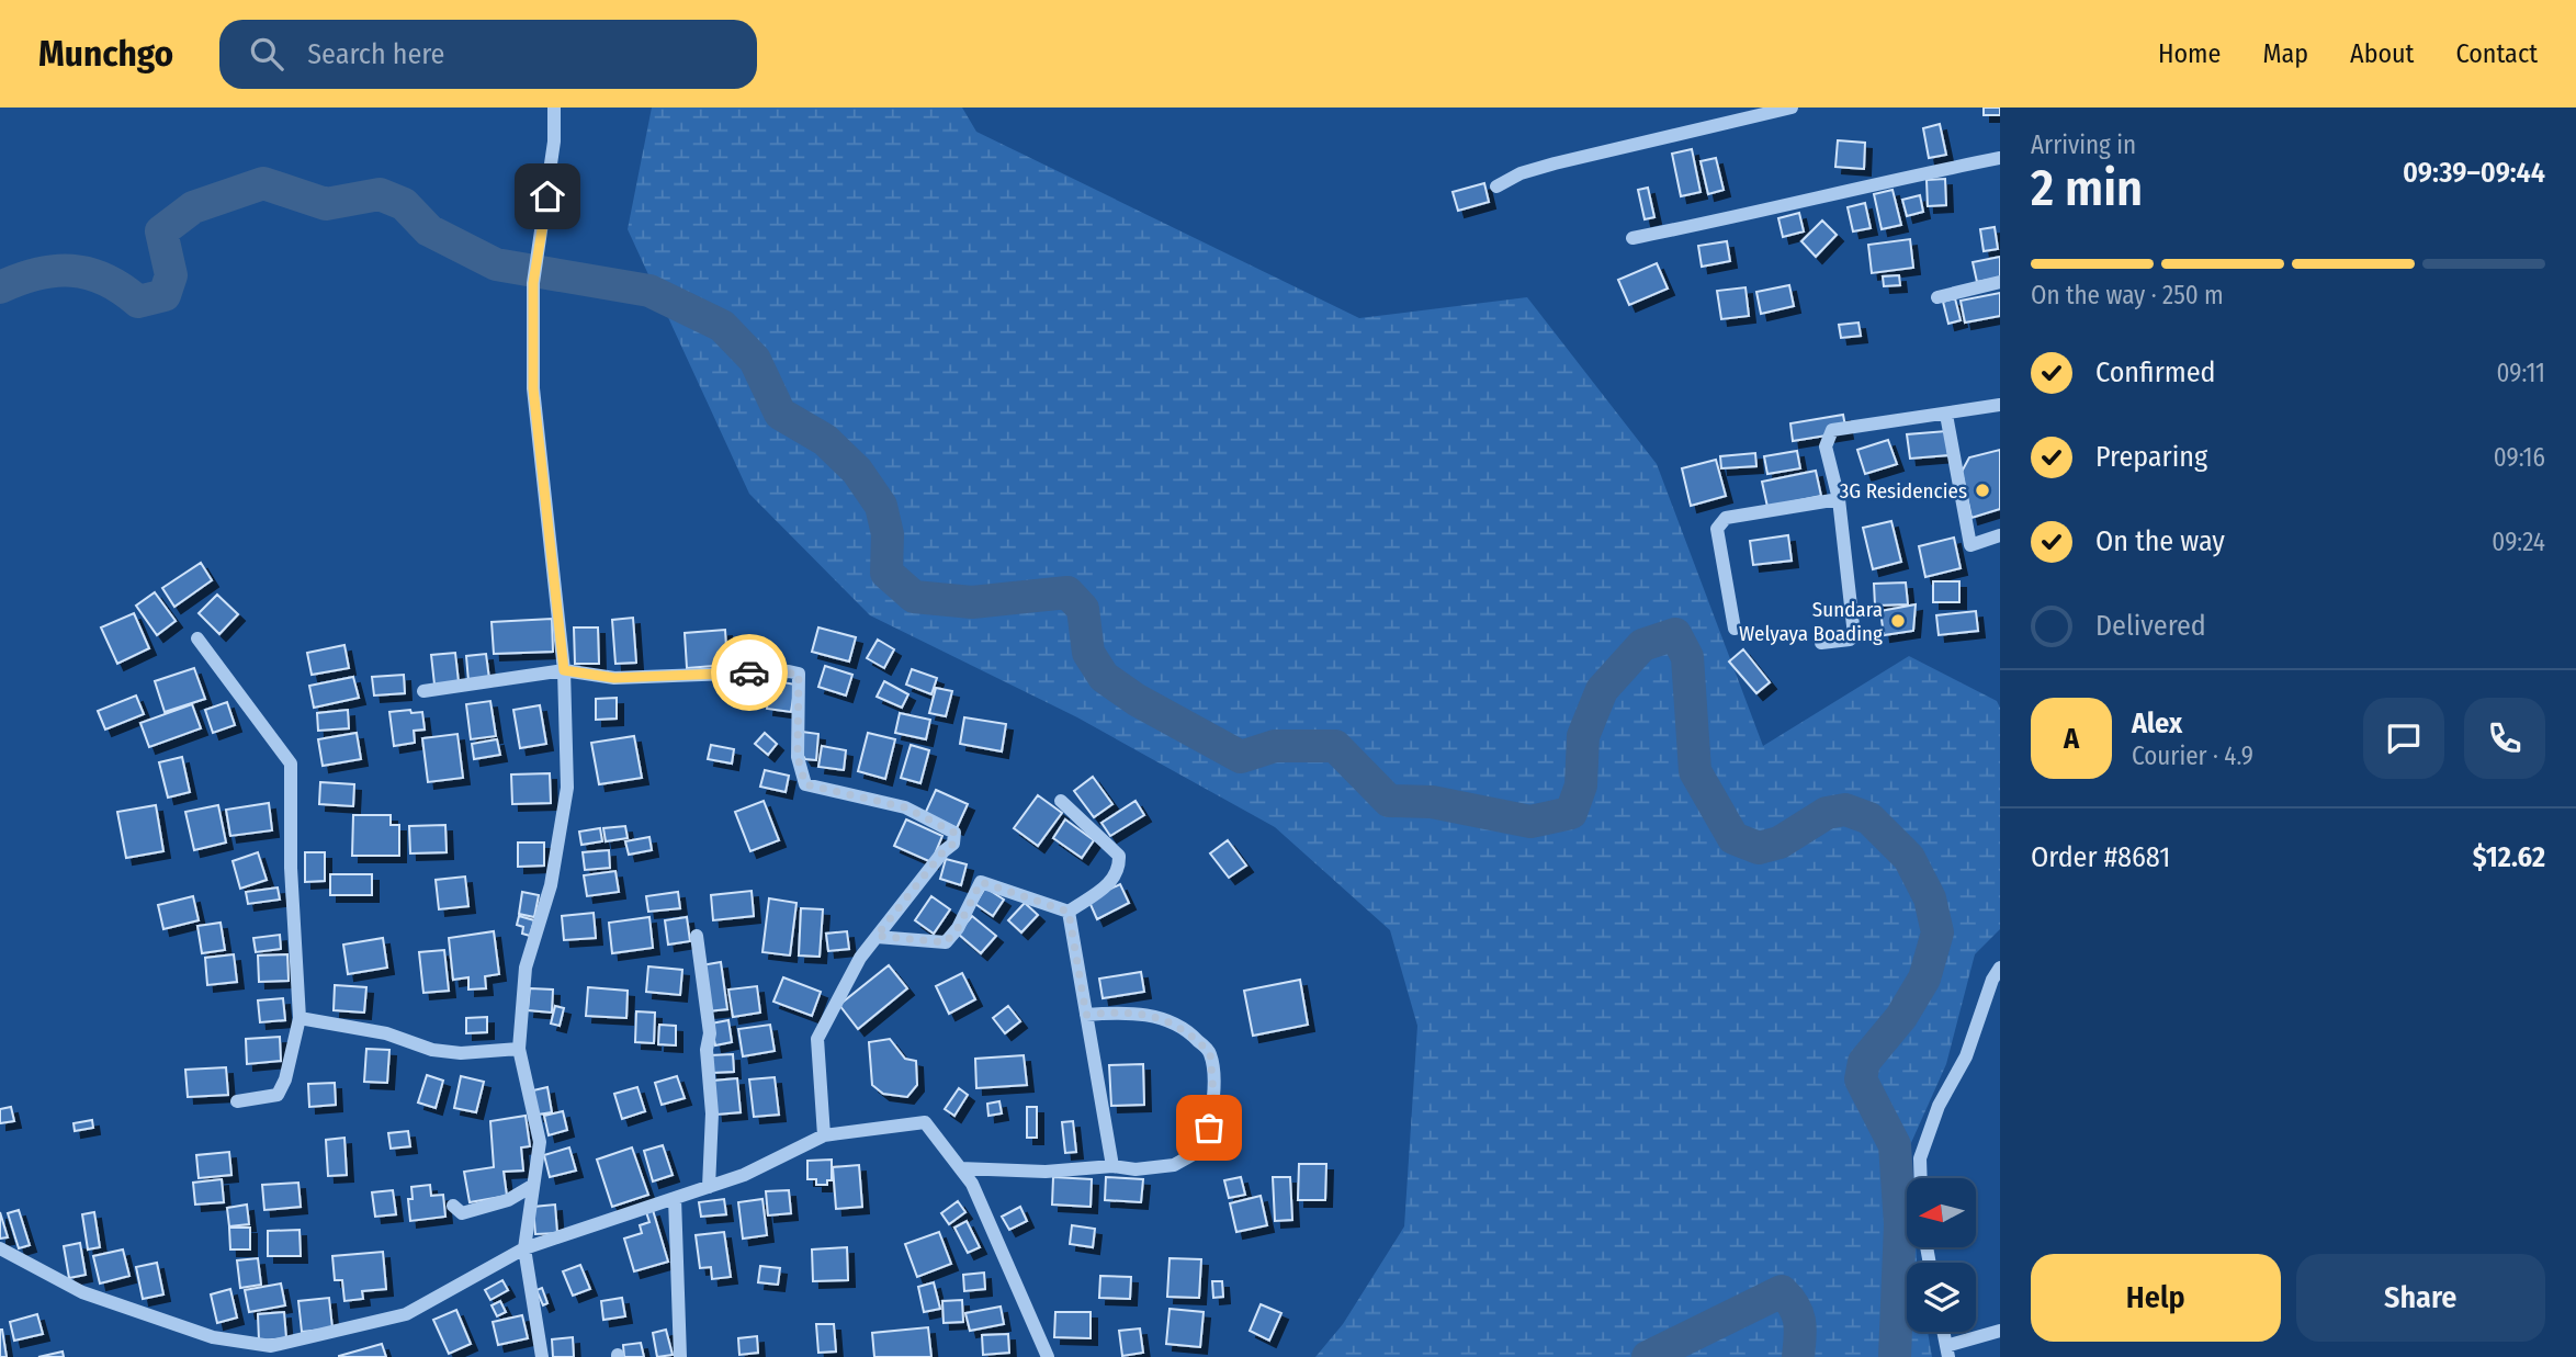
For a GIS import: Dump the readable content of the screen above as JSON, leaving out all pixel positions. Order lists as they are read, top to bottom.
{
  "places": ["3G Residencies", "Sundara Welyaya Boading"],
  "north": "left",
  "page": {
    "header": "Munchgo",
    "search": "Search here",
    "nav": [
      "Home",
      "Map",
      "About",
      "Contact"
    ],
    "heading": ["2 min", "Arriving in", "09:39–09:44"],
    "panel": [
      "Alex",
      "Courier · 4.9",
      "Order #8681",
      "$12.62"
    ],
    "bar": "On the way · 250 m",
    "list": [
      ["Confirmed", "09:11"],
      ["Preparing", "09:16"],
      ["On the way", "09:24"],
      "Delivered"
    ],
    "round": "A",
    "buttons": ["Help", "Share"]
  }
}
